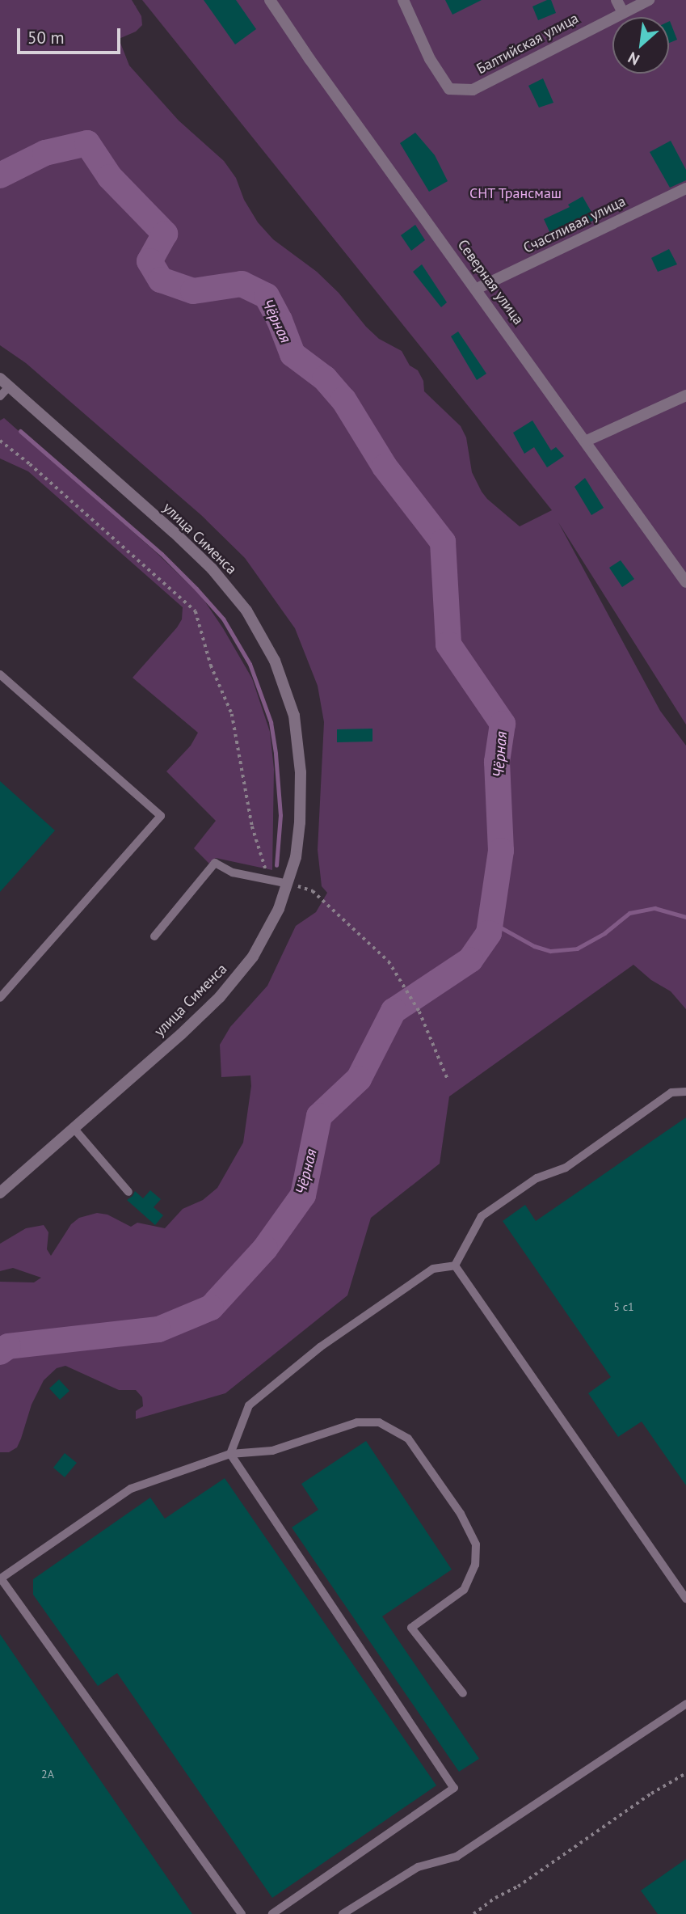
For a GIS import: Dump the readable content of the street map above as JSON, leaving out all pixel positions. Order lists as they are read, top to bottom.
{
  "streets": {
    "street": [
      "Балтийская улица",
      "Счастливая улица",
      "Северная улица",
      "улица Сименса"
    ]
  },
  "crossings": [
    ["Счастливая улица", "Северная улица"]
  ],
  "water": ["Чёрная"],
  "parks": ["СНТ Трансмаш"],
  "house_numbers": ["5 с1", "2А"],
  "scale_bar": "50 m",
  "north": "bottom left"
}
